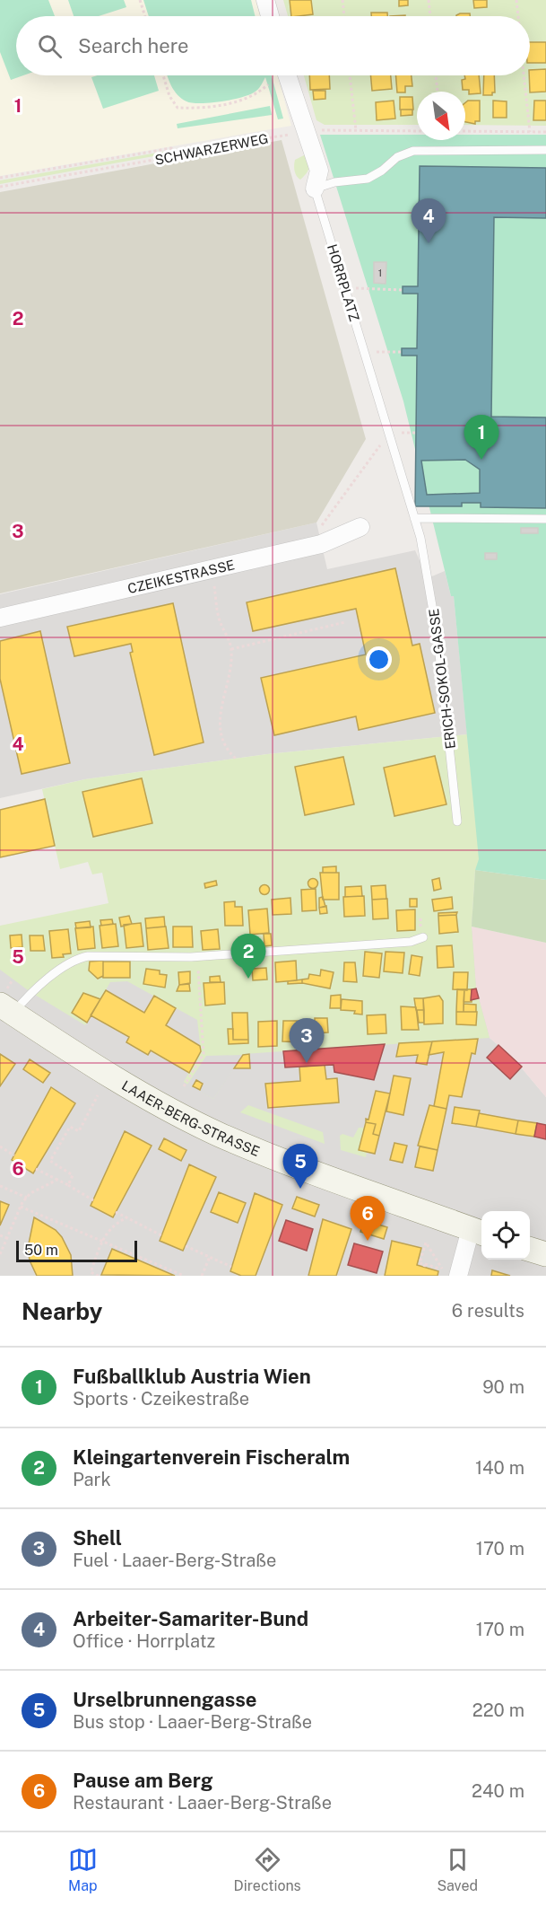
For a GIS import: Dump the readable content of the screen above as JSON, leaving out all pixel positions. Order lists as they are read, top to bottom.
{
  "streets": {
    "main road": ["LAAER-BERG-STRASSE"],
    "street": ["HORRPLATZ", "CZEIKESTRASSE"],
    "lane": ["ERICH-SOKOL-GASSE"],
    "path": ["SCHWARZERWEG"]
  },
  "crossings": [
    ["SCHWARZERWEG", "HORRPLATZ"],
    ["HORRPLATZ", "ERICH-SOKOL-GASSE"]
  ],
  "house_numbers": ["1"],
  "scale_bar": "50 m",
  "north": "bottom right",
  "page": {
    "search": "Search here",
    "pins": [
      "4",
      "1",
      "2",
      "3",
      "5",
      "6"
    ],
    "scale": "50 m",
    "heading": ["Nearby", "6 results"],
    "list": [
      {
        "mark": "1",
        "name": "Fußballklub Austria Wien",
        "note": "Sports · Czeikestraße",
        "value": "90 m"
      },
      {
        "mark": "2",
        "name": "Kleingartenverein Fischeralm",
        "note": "Park",
        "value": "140 m"
      },
      {
        "mark": "3",
        "name": "Shell",
        "note": "Fuel · Laaer-Berg-Straße",
        "value": "170 m"
      },
      {
        "mark": "4",
        "name": "Arbeiter-Samariter-Bund",
        "note": "Office · Horrplatz",
        "value": "170 m"
      },
      {
        "mark": "5",
        "name": "Urselbrunnengasse",
        "note": "Bus stop · Laaer-Berg-Straße",
        "value": "220 m"
      },
      {
        "mark": "6",
        "name": "Pause am Berg",
        "note": "Restaurant · Laaer-Berg-Straße",
        "value": "240 m"
      }
    ],
    "nav": ["Map", "Directions", "Saved"]
  },
  "grid": {
    "rows": [
      "1",
      "2",
      "3",
      "4",
      "5",
      "6"
    ]
  }
}
